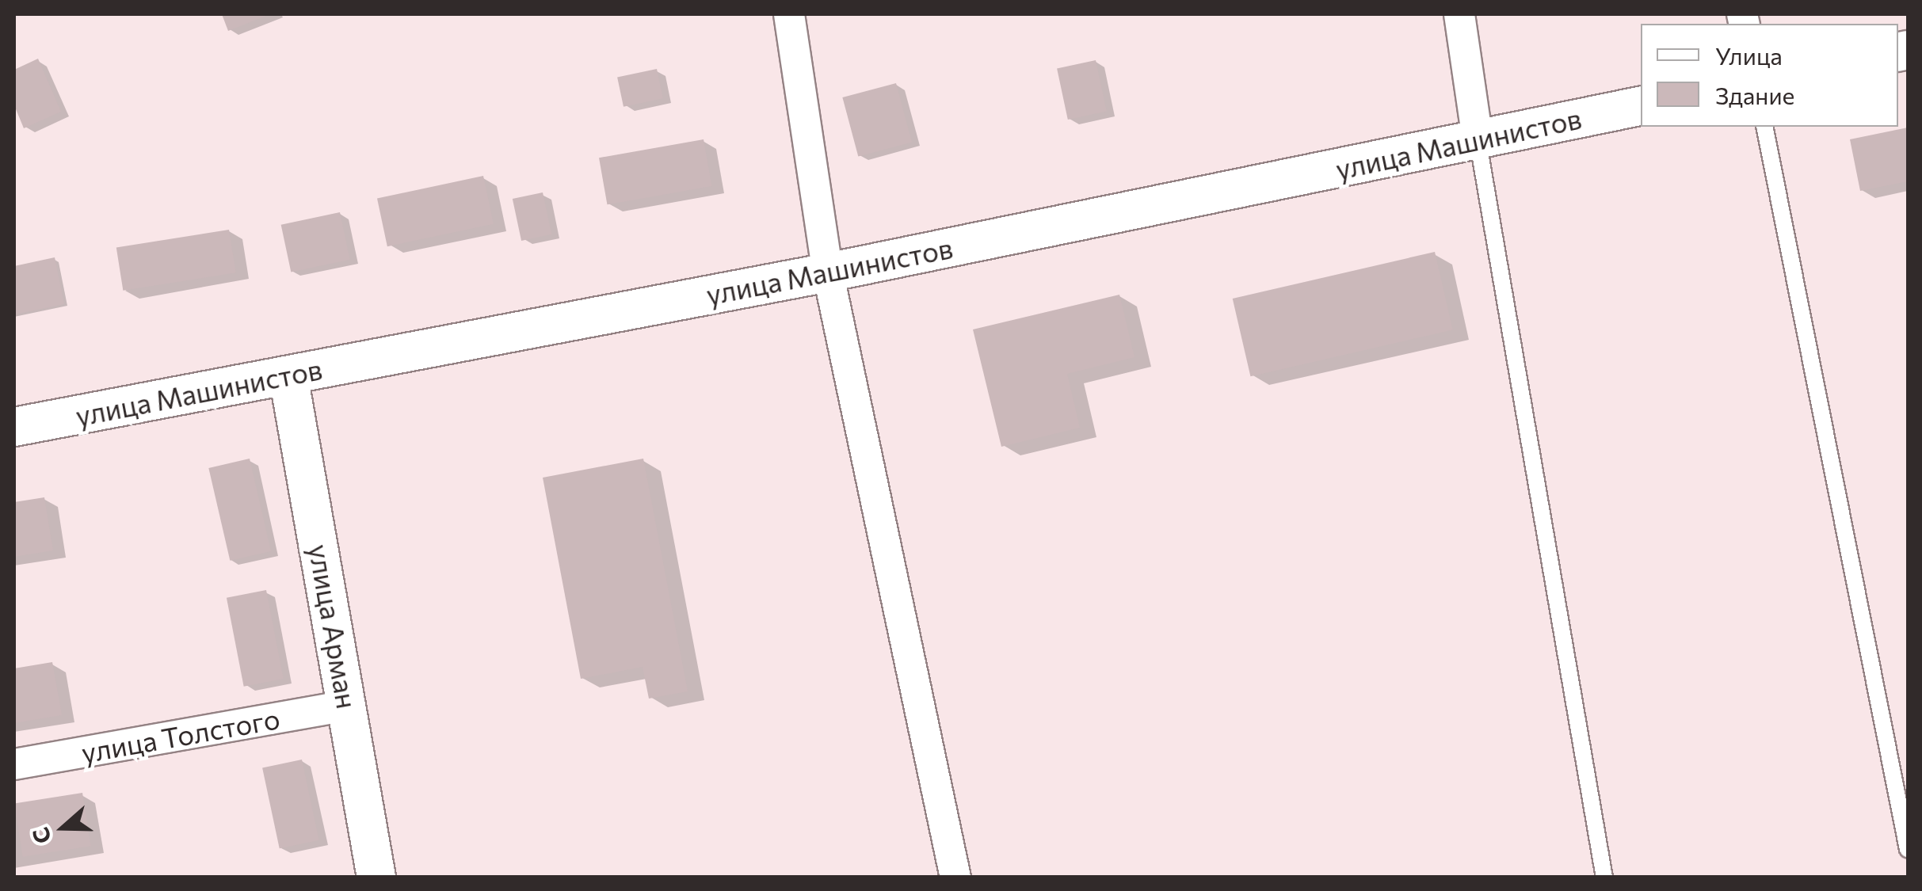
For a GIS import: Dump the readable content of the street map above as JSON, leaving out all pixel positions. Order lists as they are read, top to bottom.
{
  "streets": {
    "street": ["улица Машинистов", "улица Арман", "улица Толстого"]
  },
  "crossings": [
    ["улица Машинистов", "улица Арман"],
    ["улица Арман", "улица Толстого"]
  ],
  "legend": ["Улица", "Здание"],
  "north": "left"
}
